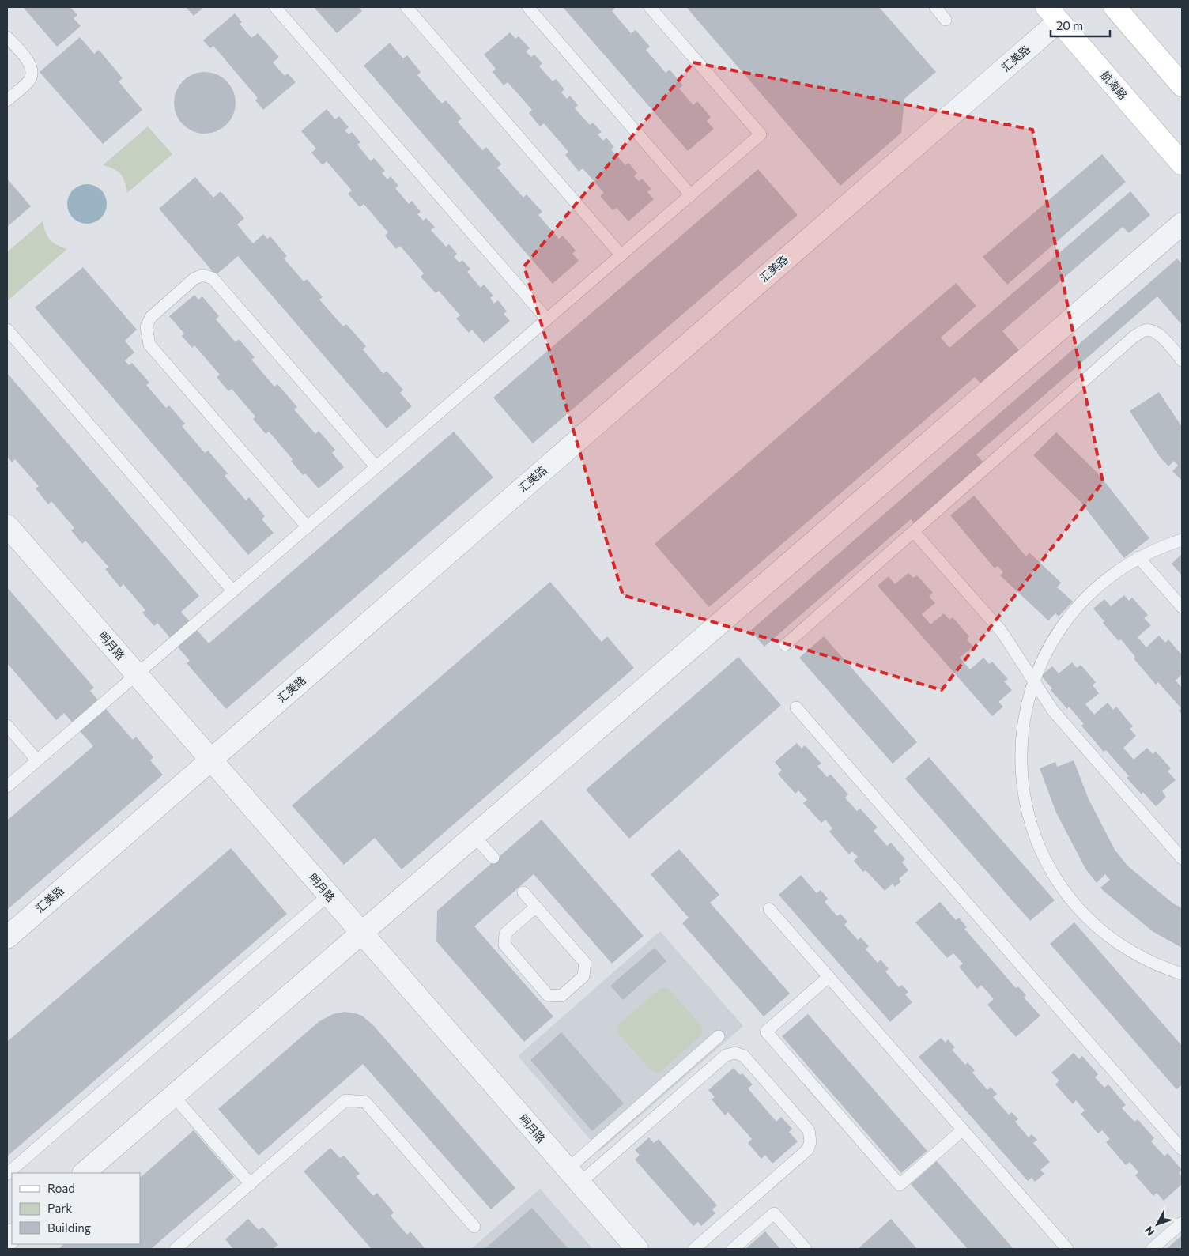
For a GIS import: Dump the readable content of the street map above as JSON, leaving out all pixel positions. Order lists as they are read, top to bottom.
{
  "streets": {
    "main road": ["航海路"],
    "street": ["汇美路", "明月路"]
  },
  "crossings": [
    ["汇美路", "航海路"],
    ["汇美路", "明月路"]
  ],
  "legend": ["Road", "Park", "Building"],
  "scale_bar": "20 m",
  "north": "bottom left"
}
